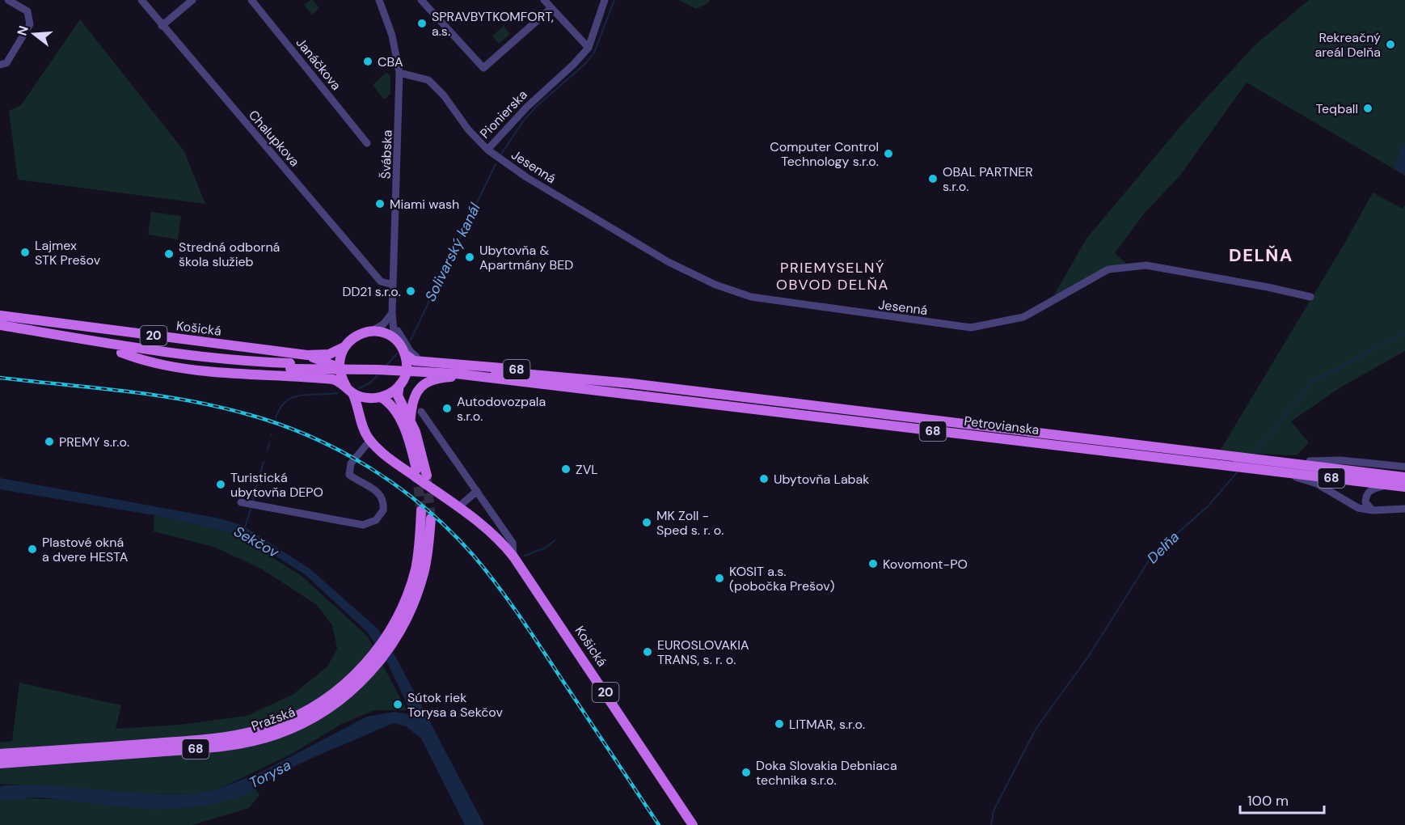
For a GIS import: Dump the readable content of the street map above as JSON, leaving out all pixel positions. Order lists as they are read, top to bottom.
{
  "streets": {
    "main road": [
      "Košická",
      "20",
      "68",
      "Petrovianska",
      "Pražská"
    ],
    "street": [
      "Janáčkova",
      "Pionierska",
      "Chalupkova",
      "Švábska",
      "Jesenná"
    ]
  },
  "crossings": [
    ["Pionierska", "Švábska"],
    ["Pionierska", "Jesenná"],
    ["Chalupkova", "Švábska"],
    ["Švábska", "Košická"],
    ["Švábska", "20"],
    ["Švábska", "68"],
    ["Košická", "20"],
    ["Košická", "68"],
    ["20", "68"],
    ["68", "Petrovianska"]
  ],
  "districts": ["DELŇA", "PRIEMYSELNÝ OBVOD DELŇA"],
  "water": [
    "Solivarský kanál",
    "Sekčov",
    "Delňa",
    "Torysa"
  ],
  "places": [
    "SPRAVBYTKOMFORT, a.s.",
    "Rekreačný areál Delňa",
    "CBA",
    "Teqball",
    "Computer Control Technology s.r.o.",
    "OBAL PARTNER s.r.o.",
    "Miami wash",
    "Lajmex STK Prešov",
    "Stredná odborná škola služieb",
    "Ubytovňa & Apartmány BED",
    "DD21 s.r.o.",
    "Autodovozpala s.r.o.",
    "PREMY s.r.o.",
    "ZVL",
    "Ubytovňa Labak",
    "Turistická ubytovňa DEPO",
    "MK Zoll - Sped s. r. o.",
    "Plastové okná a dvere HESTA",
    "Kovomont-PO",
    "KOSIT a.s. (pobočka Prešov)",
    "EUROSLOVAKIA TRANS, s. r. o.",
    "Sútok riek Torysa a Sekčov",
    "LITMAR, s.r.o.",
    "Doka Slovakia Debniaca technika s.r.o."
  ],
  "scale_bar": "100 m",
  "north": "left"
}
